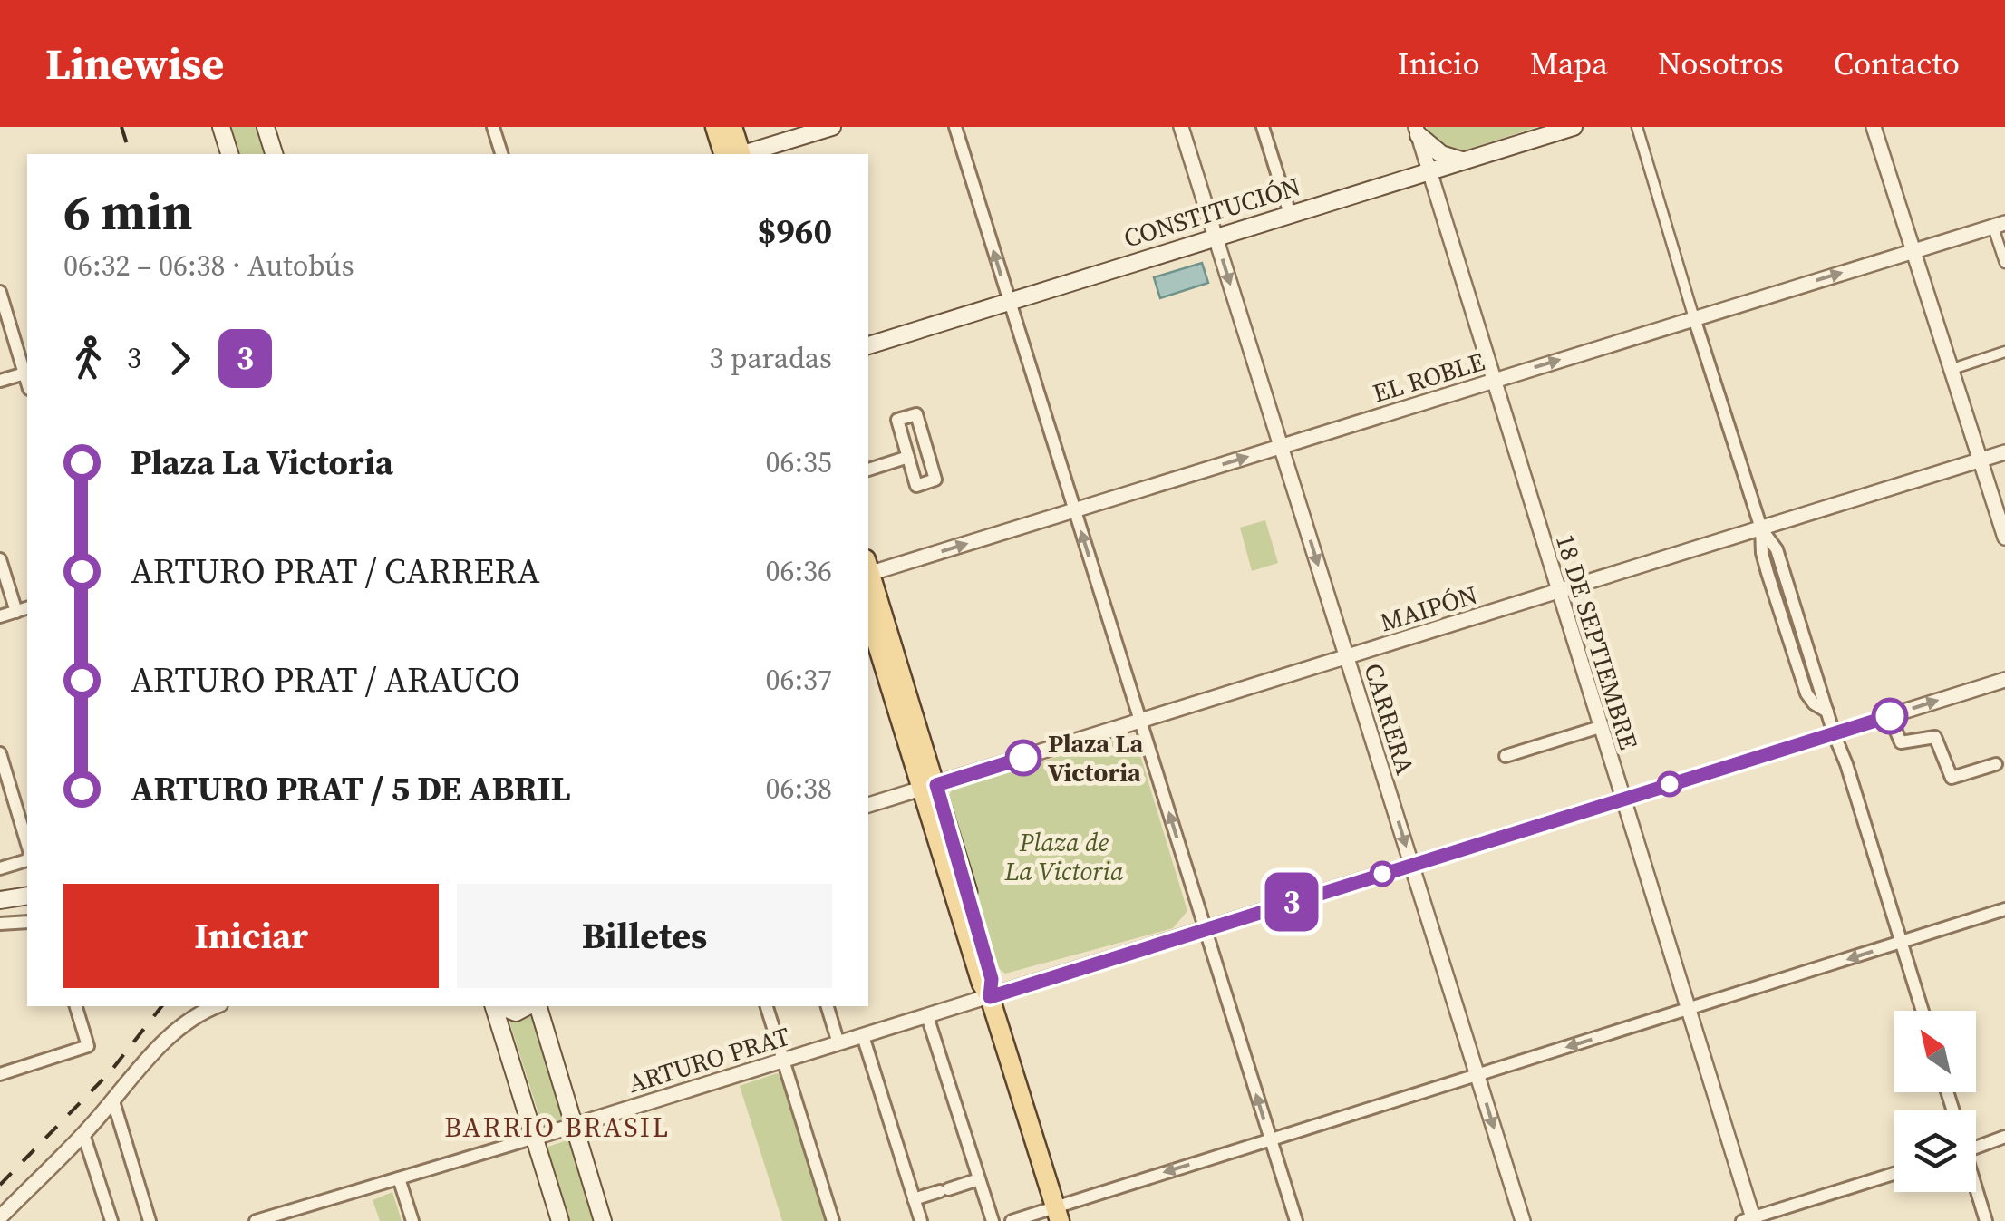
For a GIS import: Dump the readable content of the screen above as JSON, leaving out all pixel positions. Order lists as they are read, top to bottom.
{
  "streets": {
    "main road": ["CONSTITUCIÓN"],
    "street": [
      "EL ROBLE",
      "MAIPÓN",
      "18 DE SEPTIEMBRE",
      "CARRERA",
      "ARTURO PRAT"
    ]
  },
  "crossings": [
    ["CONSTITUCIÓN", "18 DE SEPTIEMBRE"],
    ["CONSTITUCIÓN", "CARRERA"],
    ["EL ROBLE", "18 DE SEPTIEMBRE"],
    ["EL ROBLE", "CARRERA"],
    ["MAIPÓN", "18 DE SEPTIEMBRE"],
    ["MAIPÓN", "CARRERA"],
    ["18 DE SEPTIEMBRE", "ARTURO PRAT"],
    ["CARRERA", "ARTURO PRAT"]
  ],
  "one_way": ["EL ROBLE", "CARRERA"],
  "districts": ["BARRIO BRASIL"],
  "parks": ["Plaza de La Victoria"],
  "places": ["Plaza La Victoria"],
  "lines": ["bus line 3"],
  "north": "top left",
  "page": {
    "header": "Linewise",
    "nav": [
      "Inicio",
      "Mapa",
      "Nosotros",
      "Contacto"
    ],
    "on_map": "3",
    "heading": ["6 min", "06:32 – 06:38 · Autobús", "$960"],
    "legs": ["3", "3", "3 paradas"],
    "list": [
      {
        "name": "Plaza La Victoria",
        "value": "06:35"
      },
      {
        "name": "ARTURO PRAT / CARRERA",
        "value": "06:36"
      },
      {
        "name": "ARTURO PRAT / ARAUCO",
        "value": "06:37"
      },
      {
        "name": "ARTURO PRAT / 5 DE ABRIL",
        "value": "06:38"
      }
    ],
    "buttons": ["Iniciar", "Billetes"]
  }
}
